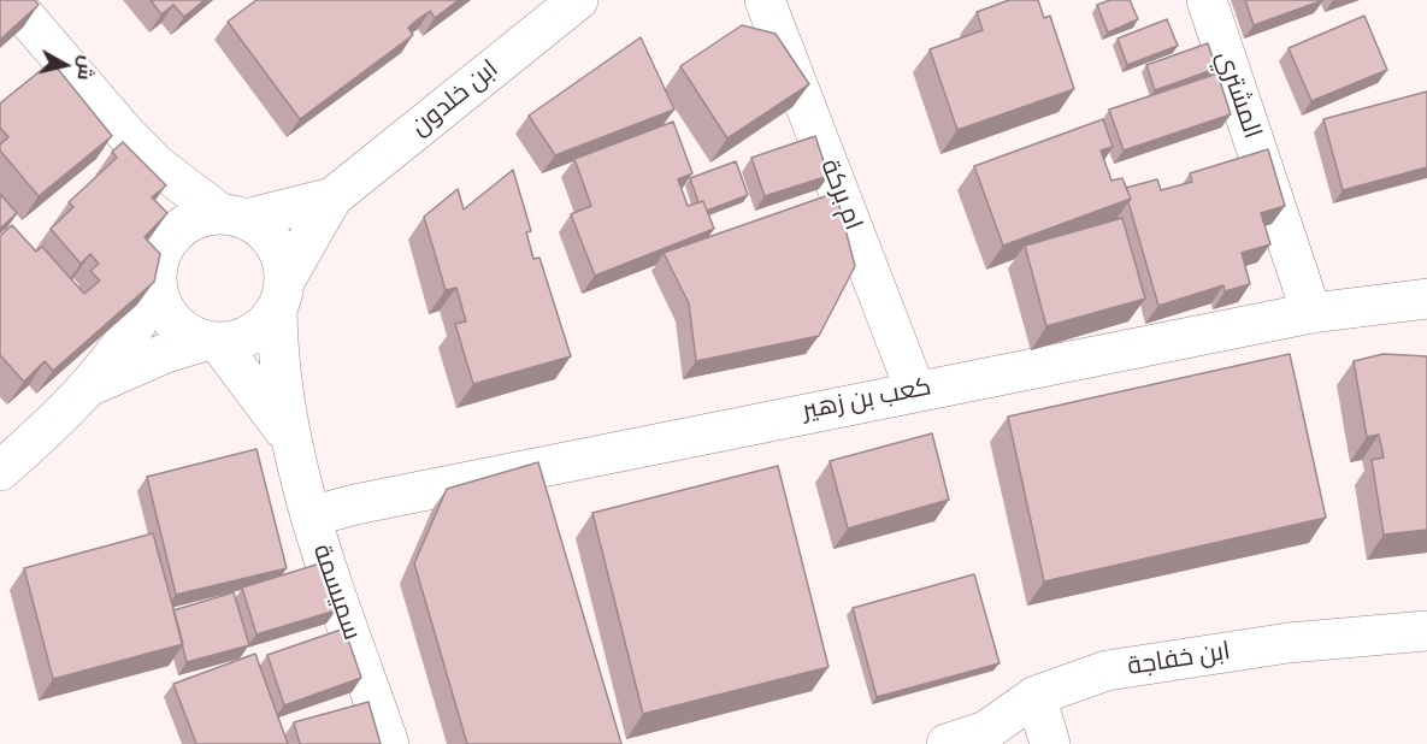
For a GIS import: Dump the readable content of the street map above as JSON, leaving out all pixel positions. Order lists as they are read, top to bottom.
{
  "streets": {
    "street": [
      "المشتري",
      "ابن خلدون",
      "ام بركة",
      "كعب بن زهير",
      "سميسمة",
      "ابن خفاجة"
    ]
  },
  "crossings": [
    ["المشتري", "كعب بن زهير"],
    ["ابن خلدون", "سميسمة"],
    ["ام بركة", "كعب بن زهير"],
    ["كعب بن زهير", "سميسمة"]
  ],
  "north": "right"
}
